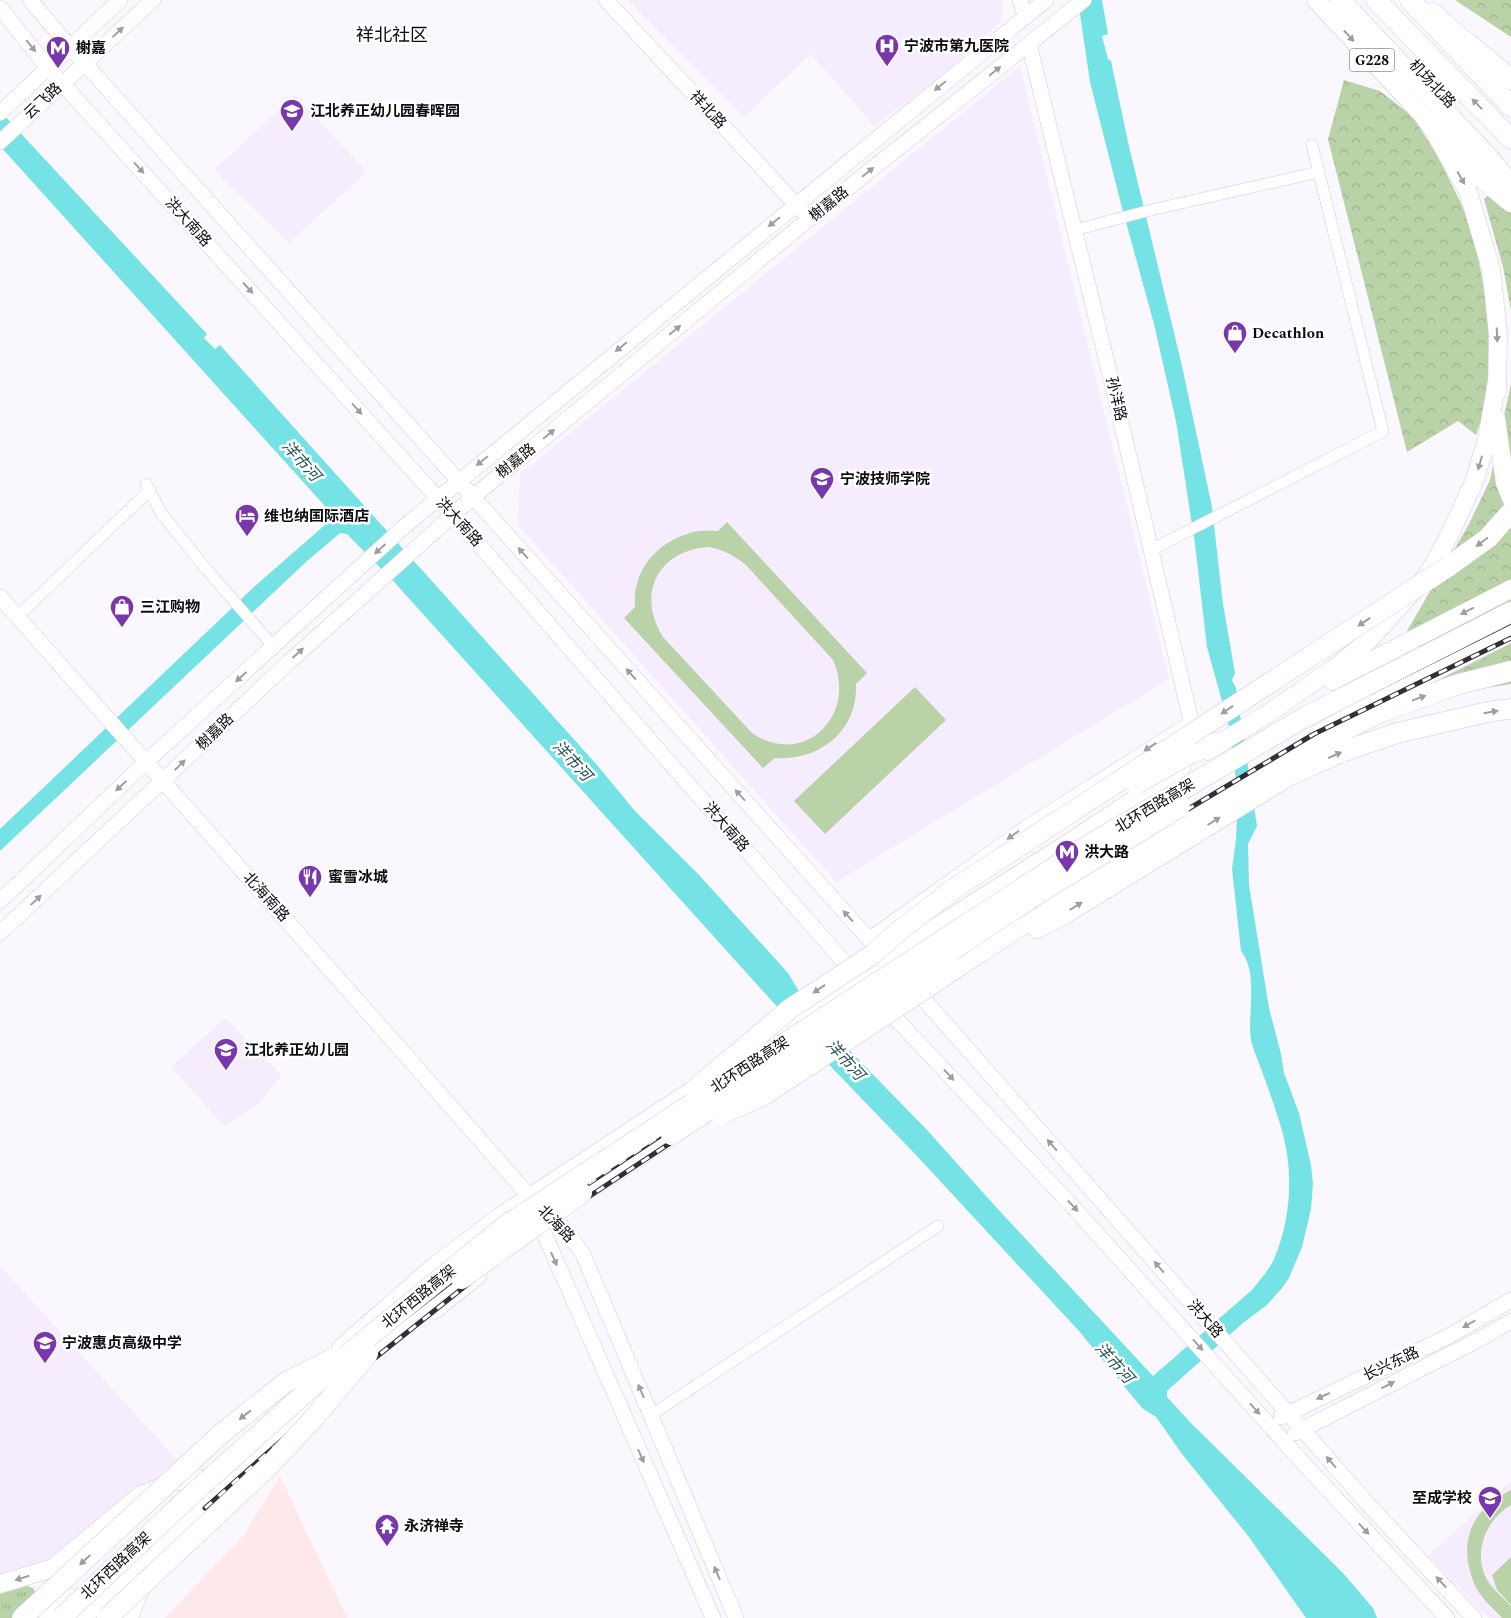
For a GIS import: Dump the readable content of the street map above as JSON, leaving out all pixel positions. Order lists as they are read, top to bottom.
{
  "streets": {
    "highway": ["机场北路", "北环西路高架"],
    "main road": [
      "G228",
      "云飞路",
      "祥北路",
      "榭嘉路",
      "洪大南路",
      "孙洋路",
      "北海南路",
      "北海路",
      "洪大路",
      "长兴东路"
    ]
  },
  "crossings": [
    ["G228", "机场北路"],
    ["云飞路", "洪大南路"],
    ["祥北路", "榭嘉路"],
    ["榭嘉路", "洪大南路"],
    ["榭嘉路", "孙洋路"],
    ["榭嘉路", "北海南路"],
    ["洪大南路", "洪大路"],
    ["北海南路", "北海路"],
    ["洪大路", "长兴东路"]
  ],
  "districts": ["祥北社区"],
  "water": ["洋市河"],
  "places": {
    "hospital": ["宁波市第九医院"],
    "metro station": ["榭嘉", "洪大路"],
    "school or university": [
      "江北养正幼儿园春晖园",
      "宁波技师学院",
      "江北养正幼儿园",
      "宁波惠贞高级中学",
      "至成学校"
    ],
    "shop": ["Decathlon", "三江购物"],
    "hotel": ["维也纳国际酒店"],
    "restaurant": ["蜜雪冰城"],
    "temple": ["永济禅寺"]
  }
}
